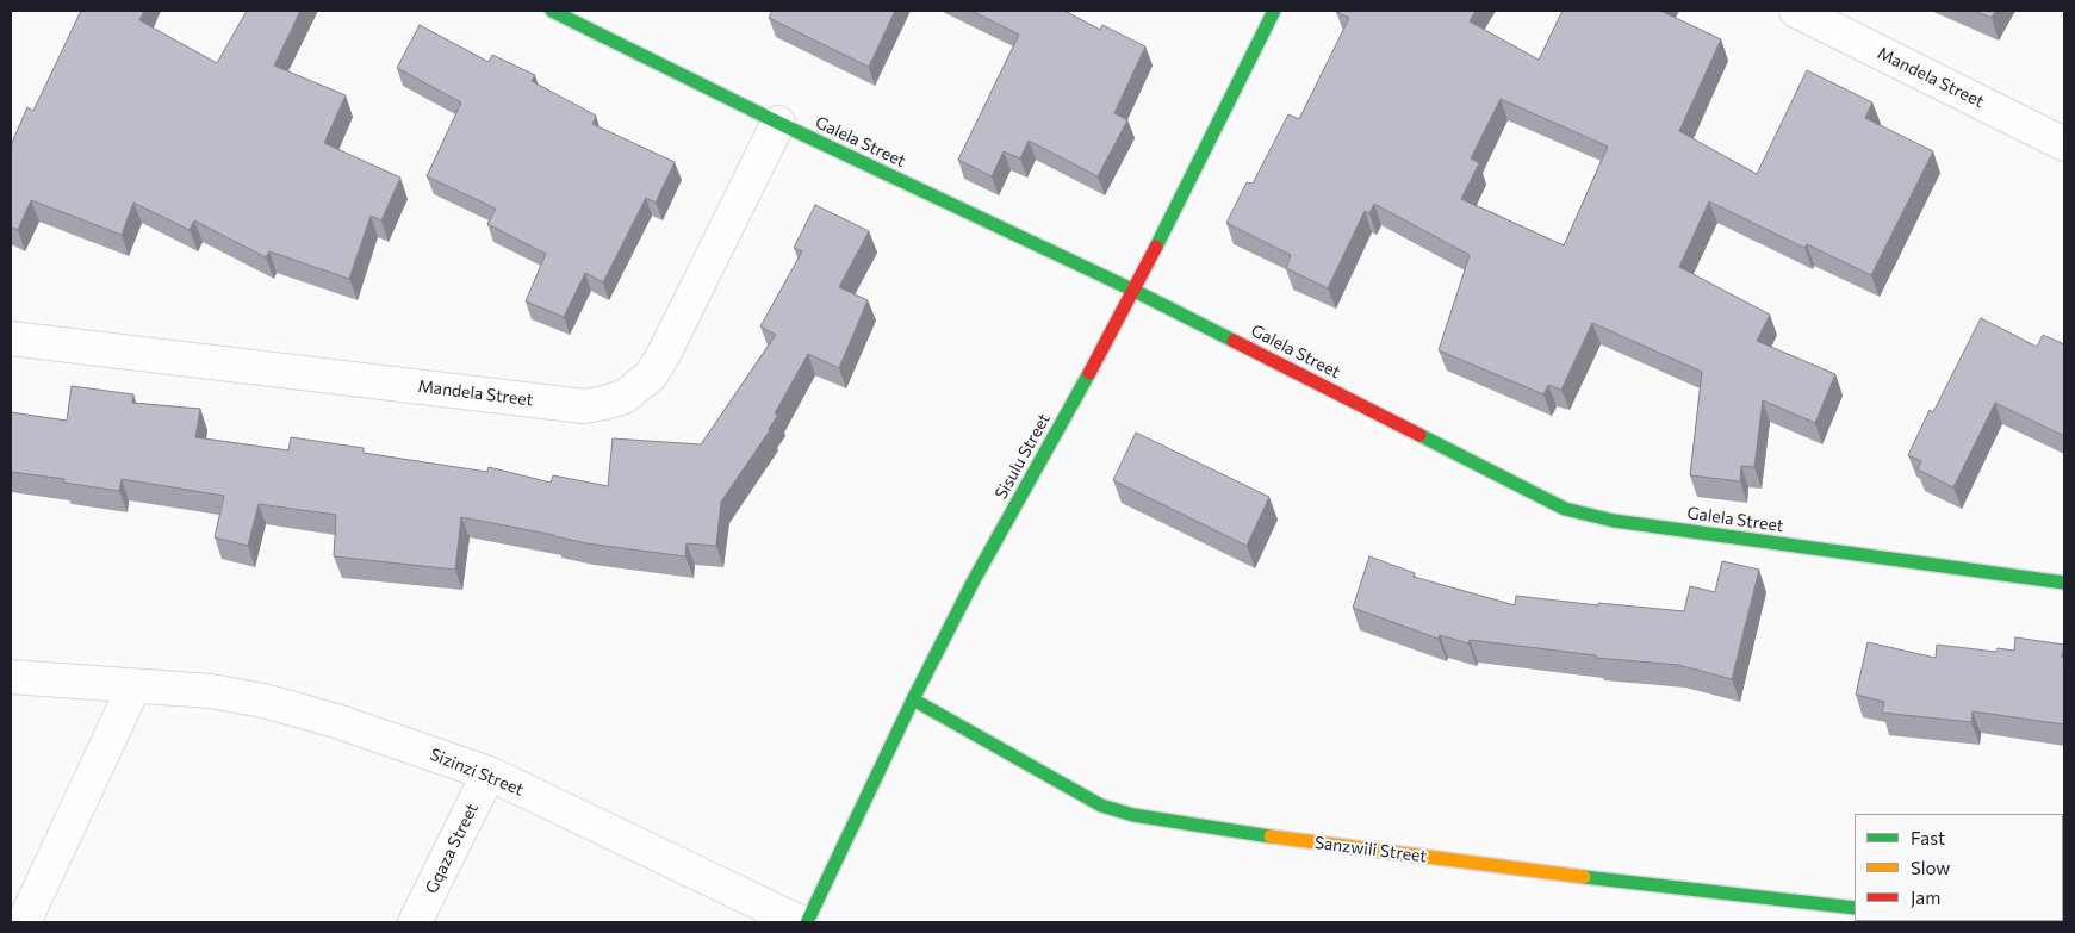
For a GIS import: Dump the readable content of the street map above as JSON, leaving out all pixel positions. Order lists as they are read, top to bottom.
{
  "streets": {
    "street": [
      "Mandela Street",
      "Galela Street",
      "Sisulu Street",
      "Sizinzi Street",
      "Gqaza Street",
      "Sanzwili Street"
    ]
  },
  "crossings": [
    ["Mandela Street", "Galela Street"],
    ["Galela Street", "Sisulu Street"],
    ["Sisulu Street", "Sanzwili Street"],
    ["Sizinzi Street", "Gqaza Street"]
  ],
  "legend": ["Fast", "Slow", "Jam"]
}
